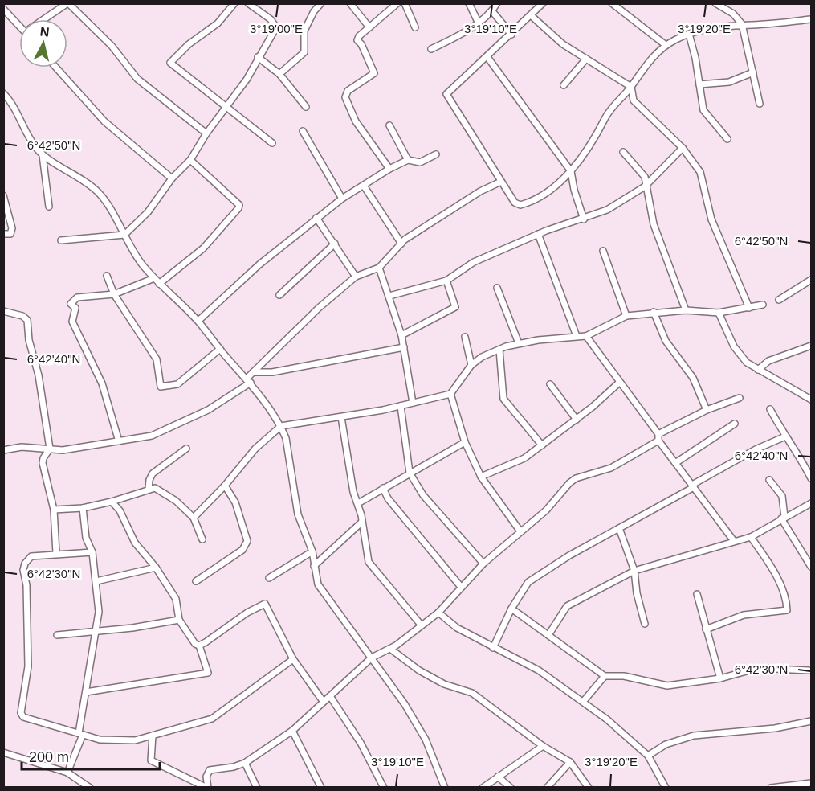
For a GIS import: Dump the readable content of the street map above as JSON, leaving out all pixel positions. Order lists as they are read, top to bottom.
{
  "scale_bar": "200 m",
  "north": "top",
  "coordinates": [
    "3°19'00\"E",
    "3°19'10\"E",
    "3°19'20\"E",
    "6°42'50\"N",
    "6°42'40\"N",
    "6°42'30\"N"
  ]
}
